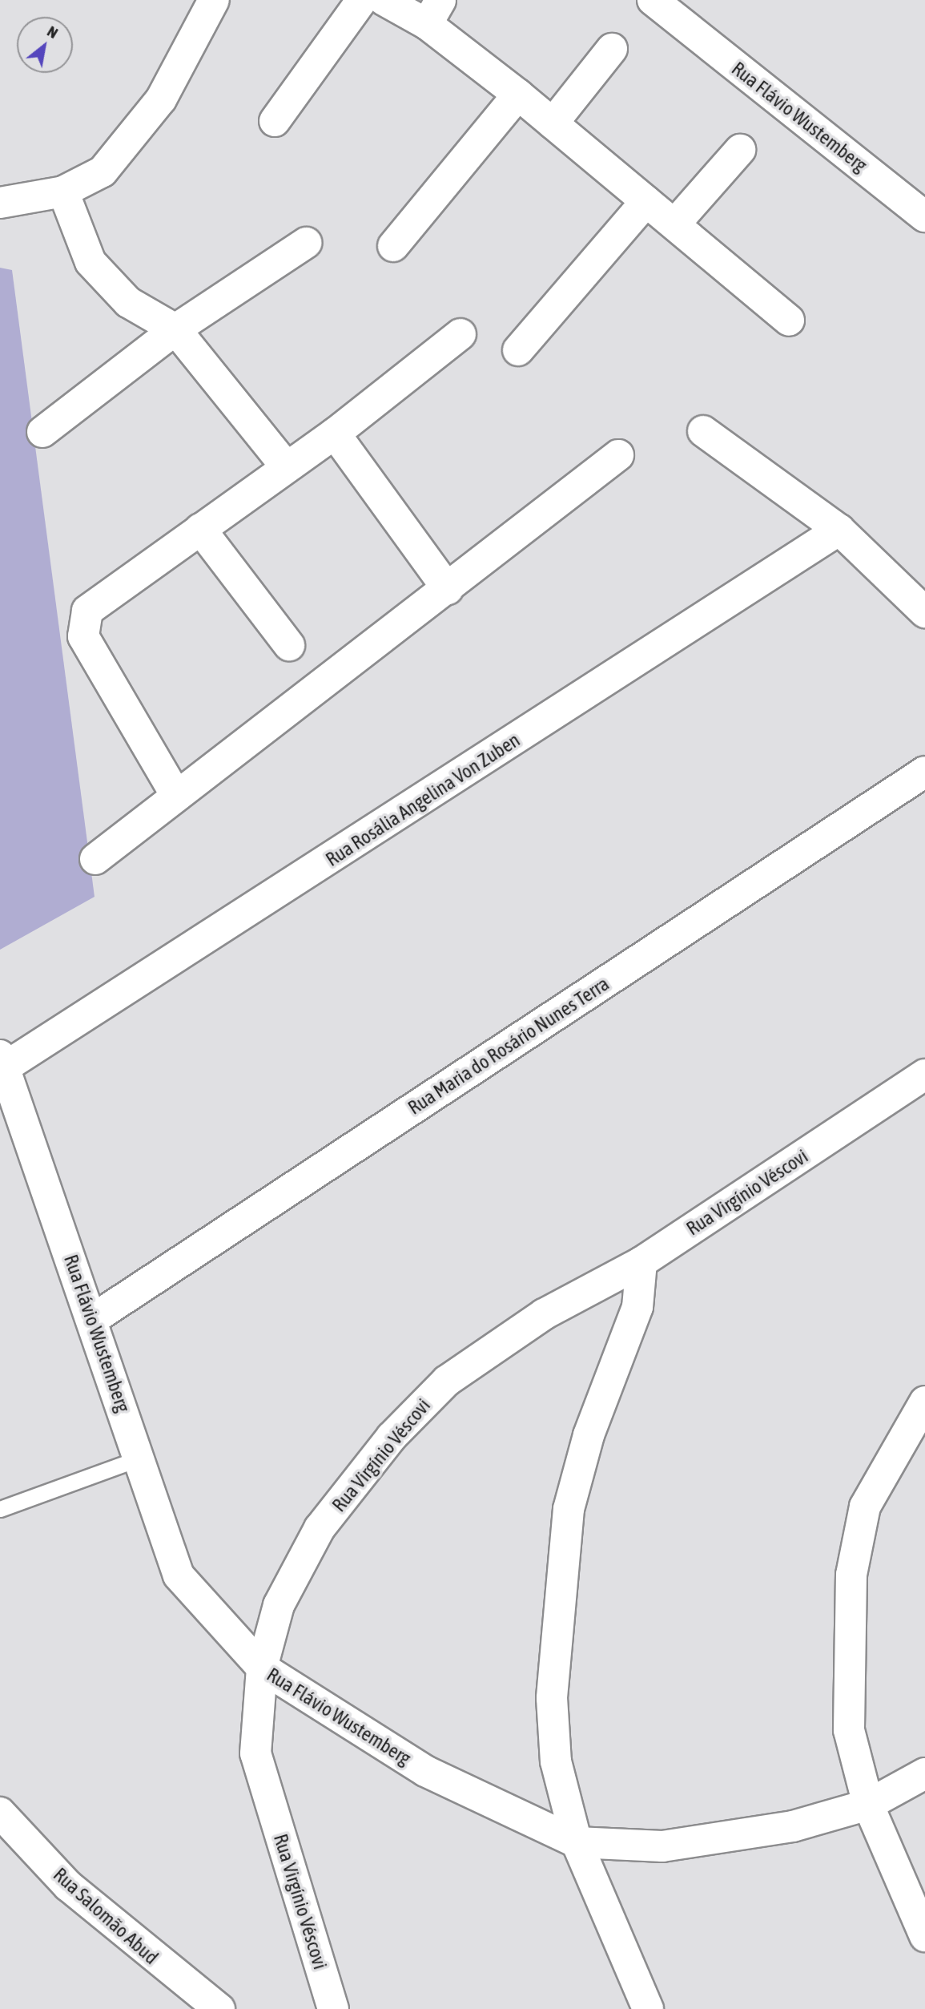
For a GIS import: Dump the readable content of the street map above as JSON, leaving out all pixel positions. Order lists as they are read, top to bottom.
{
  "streets": {
    "street": [
      "Rua Flávio Wustemberg",
      "Rua Rosália Angelina Von Zuben",
      "Rua Maria do Rosário Nunes Terra",
      "Rua Virgínio Véscovi",
      "Rua Salomão Abud"
    ]
  },
  "crossings": [
    ["Rua Flávio Wustemberg", "Rua Rosália Angelina Von Zuben"],
    ["Rua Flávio Wustemberg", "Rua Maria do Rosário Nunes Terra"],
    ["Rua Flávio Wustemberg", "Rua Virgínio Véscovi"]
  ],
  "north": "top right"
}
